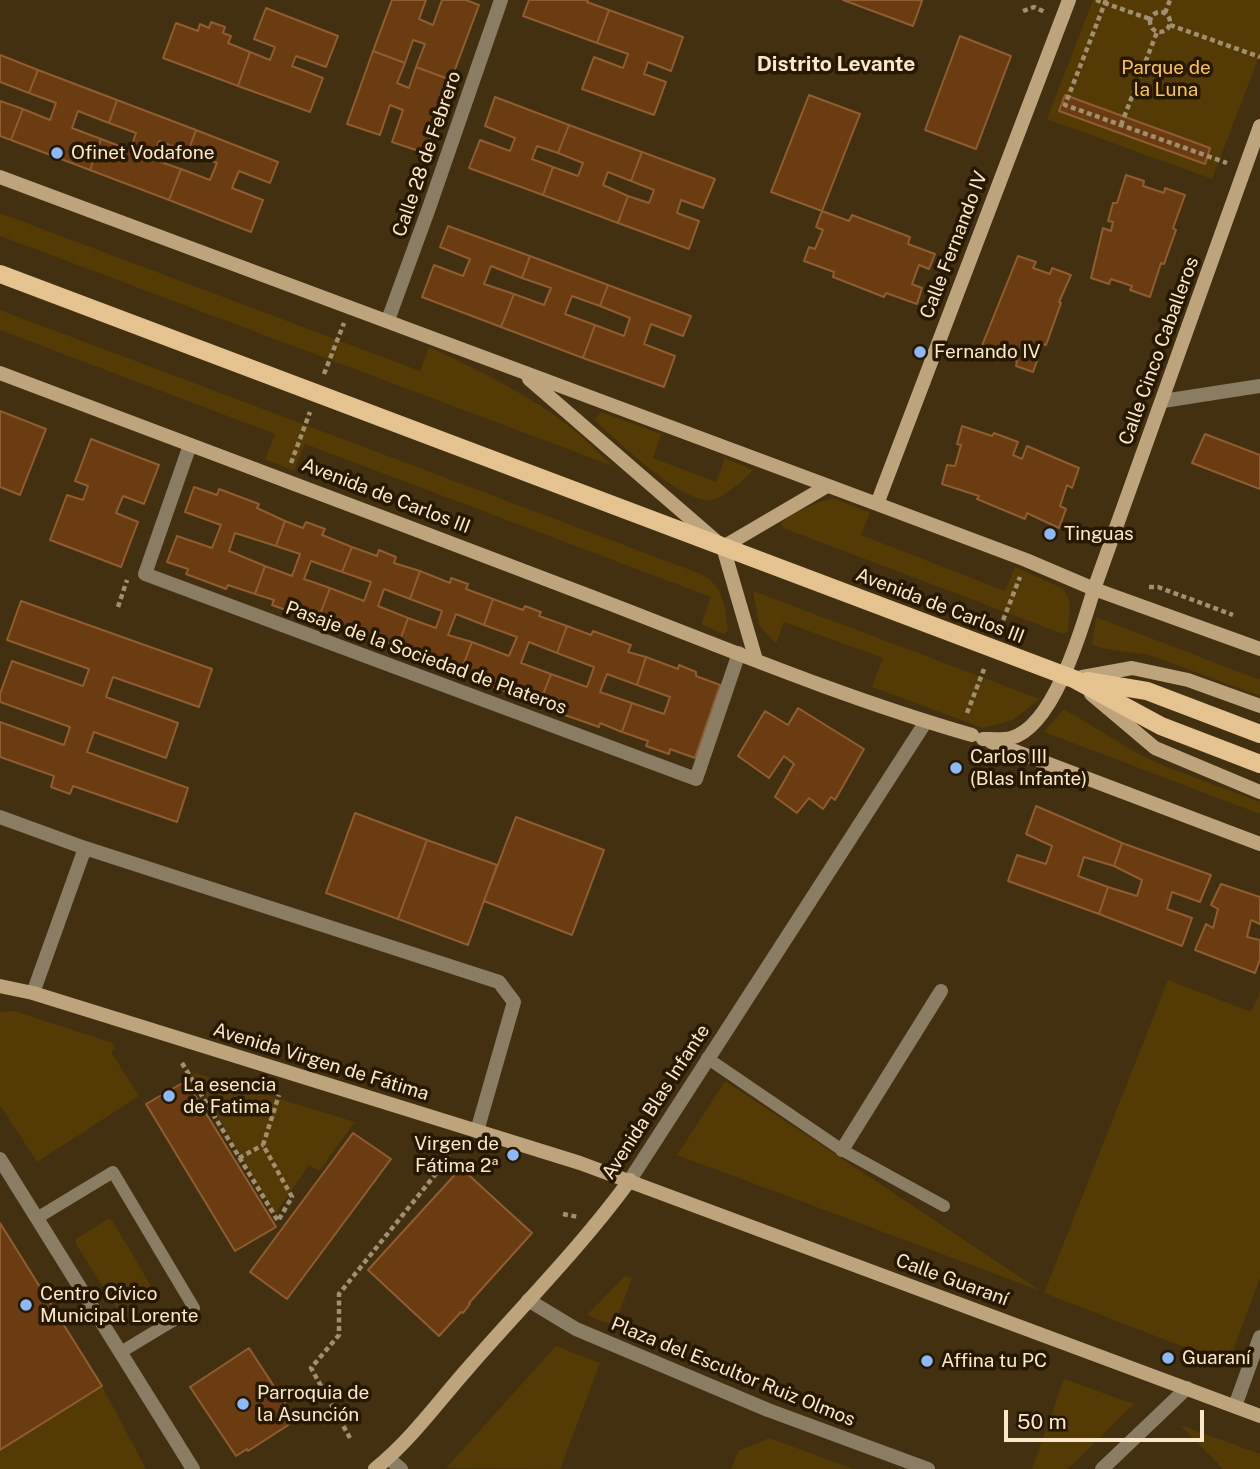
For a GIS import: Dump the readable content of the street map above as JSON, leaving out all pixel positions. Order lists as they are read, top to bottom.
{
  "streets": {
    "main road": ["Avenida de Carlos III"],
    "street": [
      "Calle 28 de Febrero",
      "Calle Fernando IV",
      "Calle Cinco Caballeros",
      "Pasaje de la Sociedad de Plateros",
      "Avenida Virgen de Fátima",
      "Avenida Blas Infante",
      "Calle Guaraní",
      "Plaza del Escultor Ruiz Olmos"
    ]
  },
  "crossings": [
    ["Calle 28 de Febrero", "Avenida de Carlos III"],
    ["Calle Fernando IV", "Avenida de Carlos III"],
    ["Calle Cinco Caballeros", "Avenida de Carlos III"],
    ["Avenida de Carlos III", "Pasaje de la Sociedad de Plateros"],
    ["Avenida de Carlos III", "Avenida Blas Infante"],
    ["Avenida Virgen de Fátima", "Avenida Blas Infante"],
    ["Avenida Virgen de Fátima", "Calle Guaraní"],
    ["Avenida Blas Infante", "Calle Guaraní"],
    ["Avenida Blas Infante", "Plaza del Escultor Ruiz Olmos"]
  ],
  "districts": ["Distrito Levante"],
  "parks": ["Parque de la Luna"],
  "places": [
    "Ofinet Vodafone",
    "Fernando IV",
    "Tinguas",
    "Carlos III (Blas Infante)",
    "La esencia de Fatima",
    "Virgen de Fátima 2ª",
    "Centro Cívico Municipal Lorente",
    "Guaraní",
    "Affina tu PC",
    "Parroquia de la Asunción"
  ],
  "scale_bar": "50 m"
}
